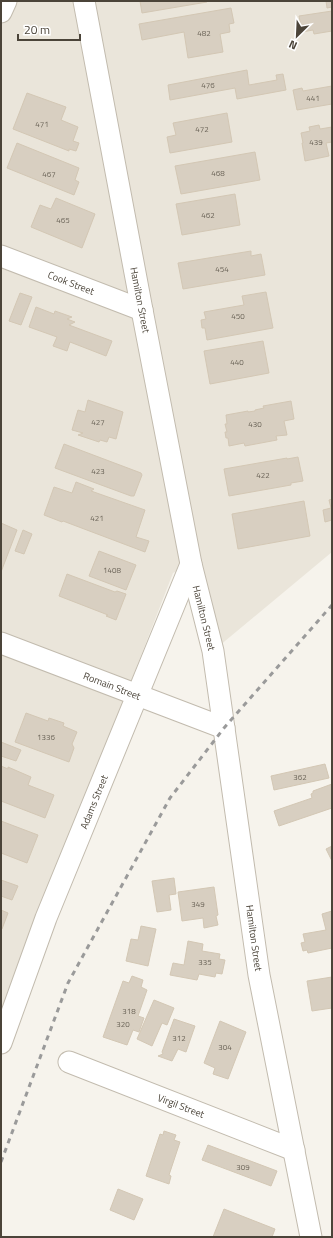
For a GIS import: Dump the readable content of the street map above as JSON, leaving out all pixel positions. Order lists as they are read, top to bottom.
{
  "streets": {
    "street": [
      "Cook Street",
      "Hamilton Street",
      "Romain Street",
      "Adams Street",
      "Virgil Street"
    ]
  },
  "crossings": [
    ["Cook Street", "Hamilton Street"],
    ["Hamilton Street", "Romain Street"],
    ["Hamilton Street", "Adams Street"],
    ["Hamilton Street", "Virgil Street"],
    ["Romain Street", "Adams Street"]
  ],
  "house_numbers": [
    "482",
    "476",
    "441",
    "471",
    "472",
    "439",
    "468",
    "467",
    "462",
    "465",
    "454",
    "450",
    "440",
    "427",
    "430",
    "423",
    "422",
    "421",
    "1408",
    "1336",
    "362",
    "349",
    "335",
    "318",
    "320",
    "312",
    "304",
    "309"
  ],
  "scale_bar": "20 m",
  "north": "bottom left"
}
